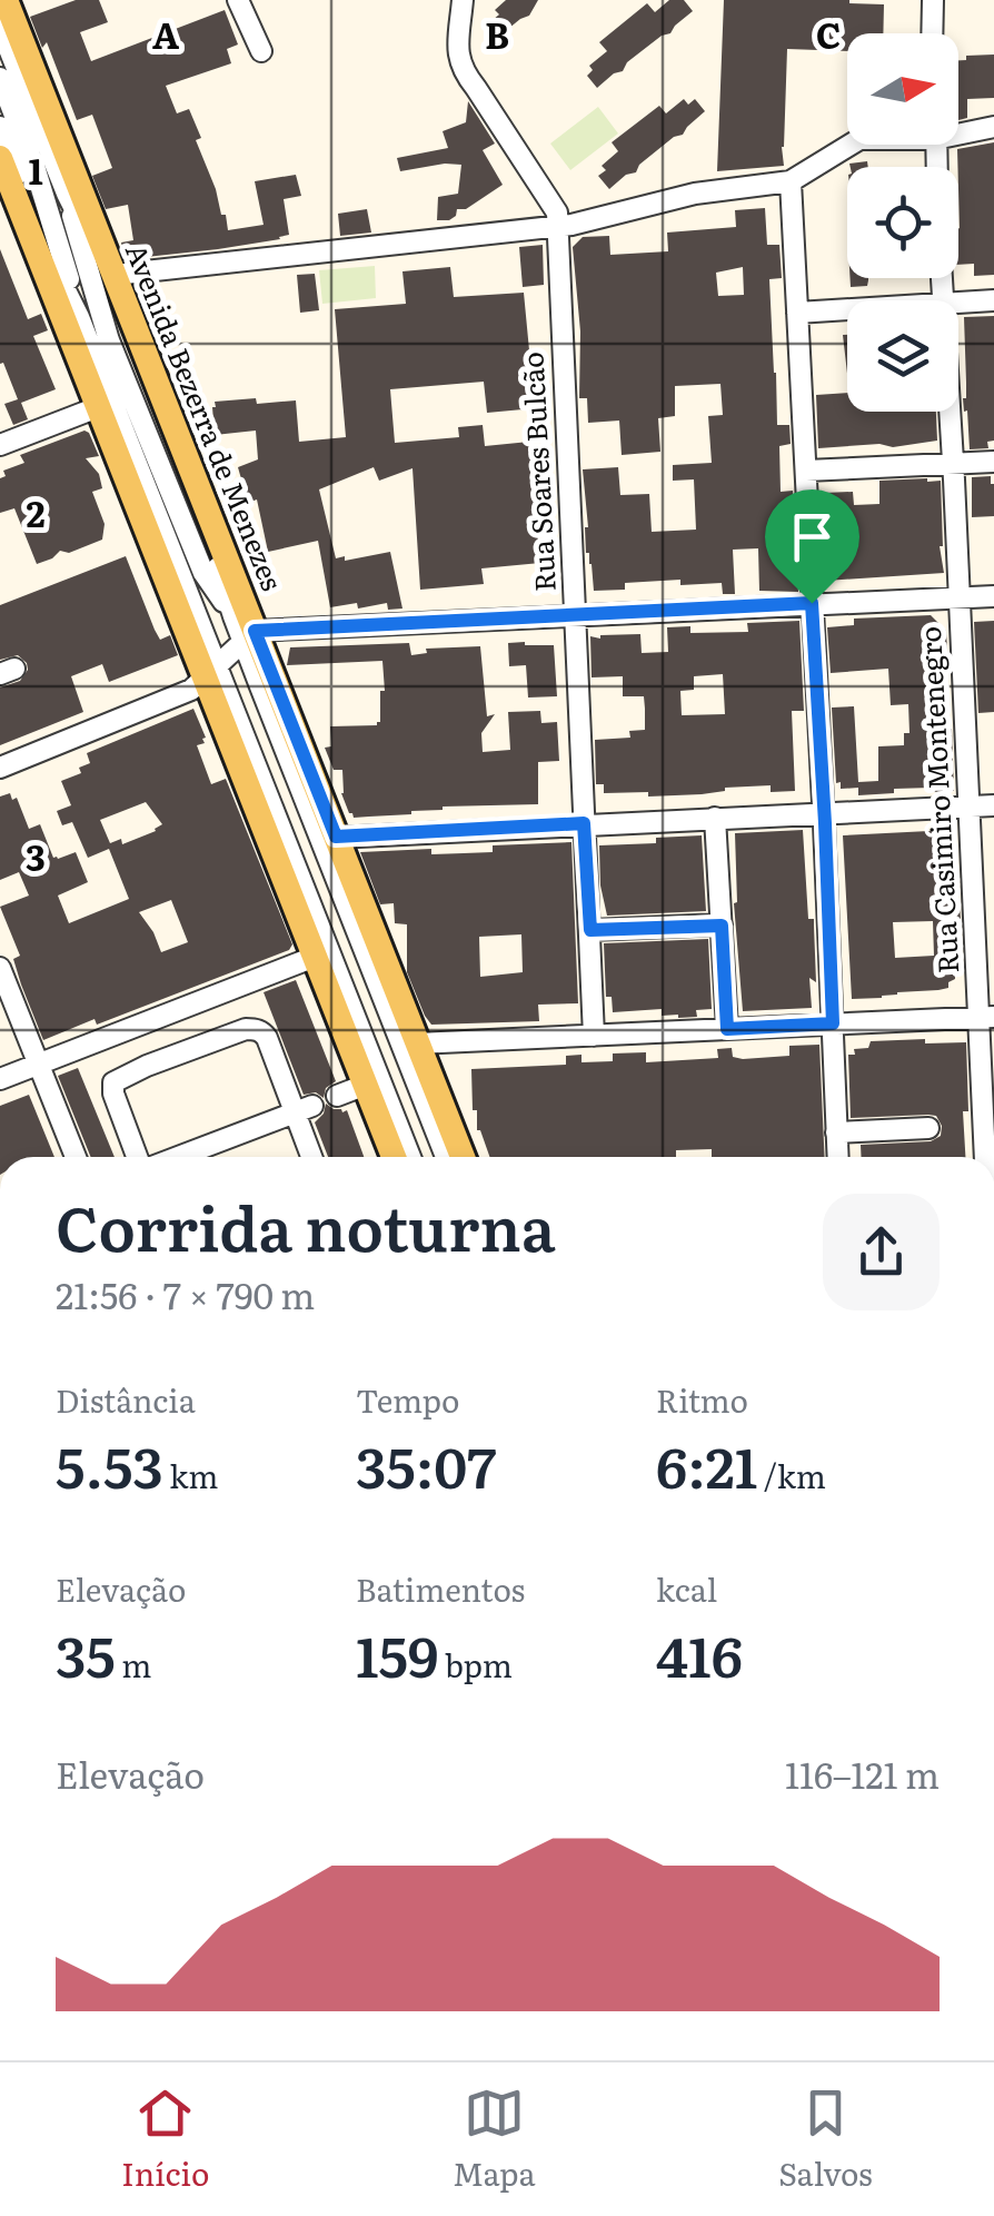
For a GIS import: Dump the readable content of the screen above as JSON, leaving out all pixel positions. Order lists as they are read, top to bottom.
{
  "streets": {
    "main road": ["Avenida Bezerra de Menezes"],
    "street": ["Rua Soares Bulcão", "Rua Casimiro Montenegro"]
  },
  "north": "right",
  "page": {
    "heading": ["Corrida noturna", "21:56 · 7 × 790 m"],
    "stats": [
      ["Distância", "5.53 km"],
      ["Tempo", "35:07"],
      ["Ritmo", "6:21 /km"],
      ["Elevação", "35 m"],
      ["Batimentos", "159 bpm"],
      ["kcal", "416"]
    ],
    "chart": ["Elevação", "116–121 m"],
    "tabs": ["Início", "Mapa", "Salvos"]
  },
  "grid": {
    "columns": ["A", "B", "C"],
    "rows": ["1", "2", "3"]
  }
}
